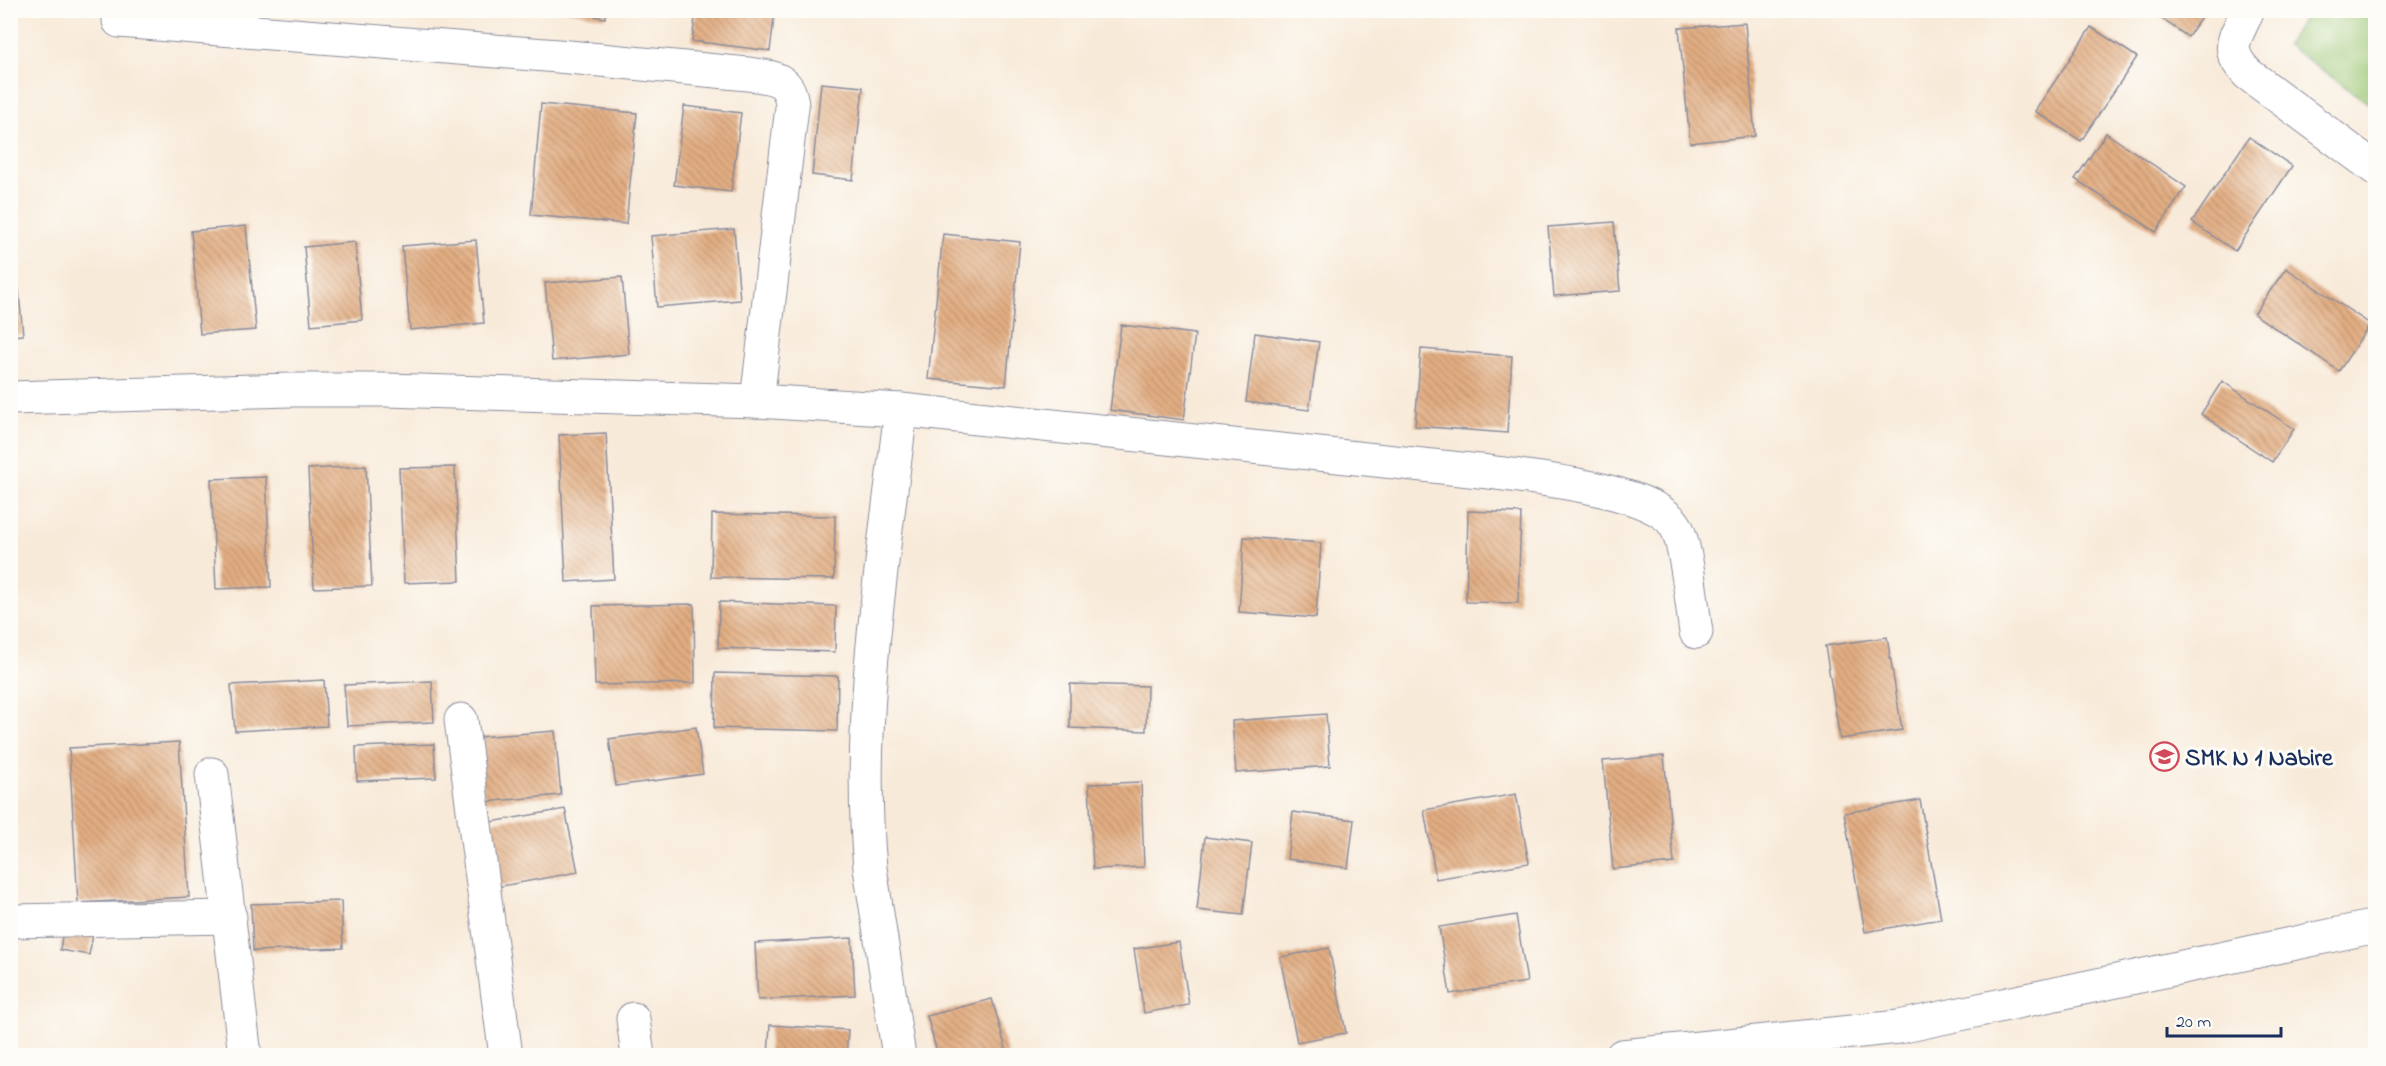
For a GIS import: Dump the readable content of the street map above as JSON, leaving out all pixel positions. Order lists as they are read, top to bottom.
{
  "places": {
    "school or university": ["SMK N 1 Nabire"]
  },
  "scale_bar": "20 m"
}
